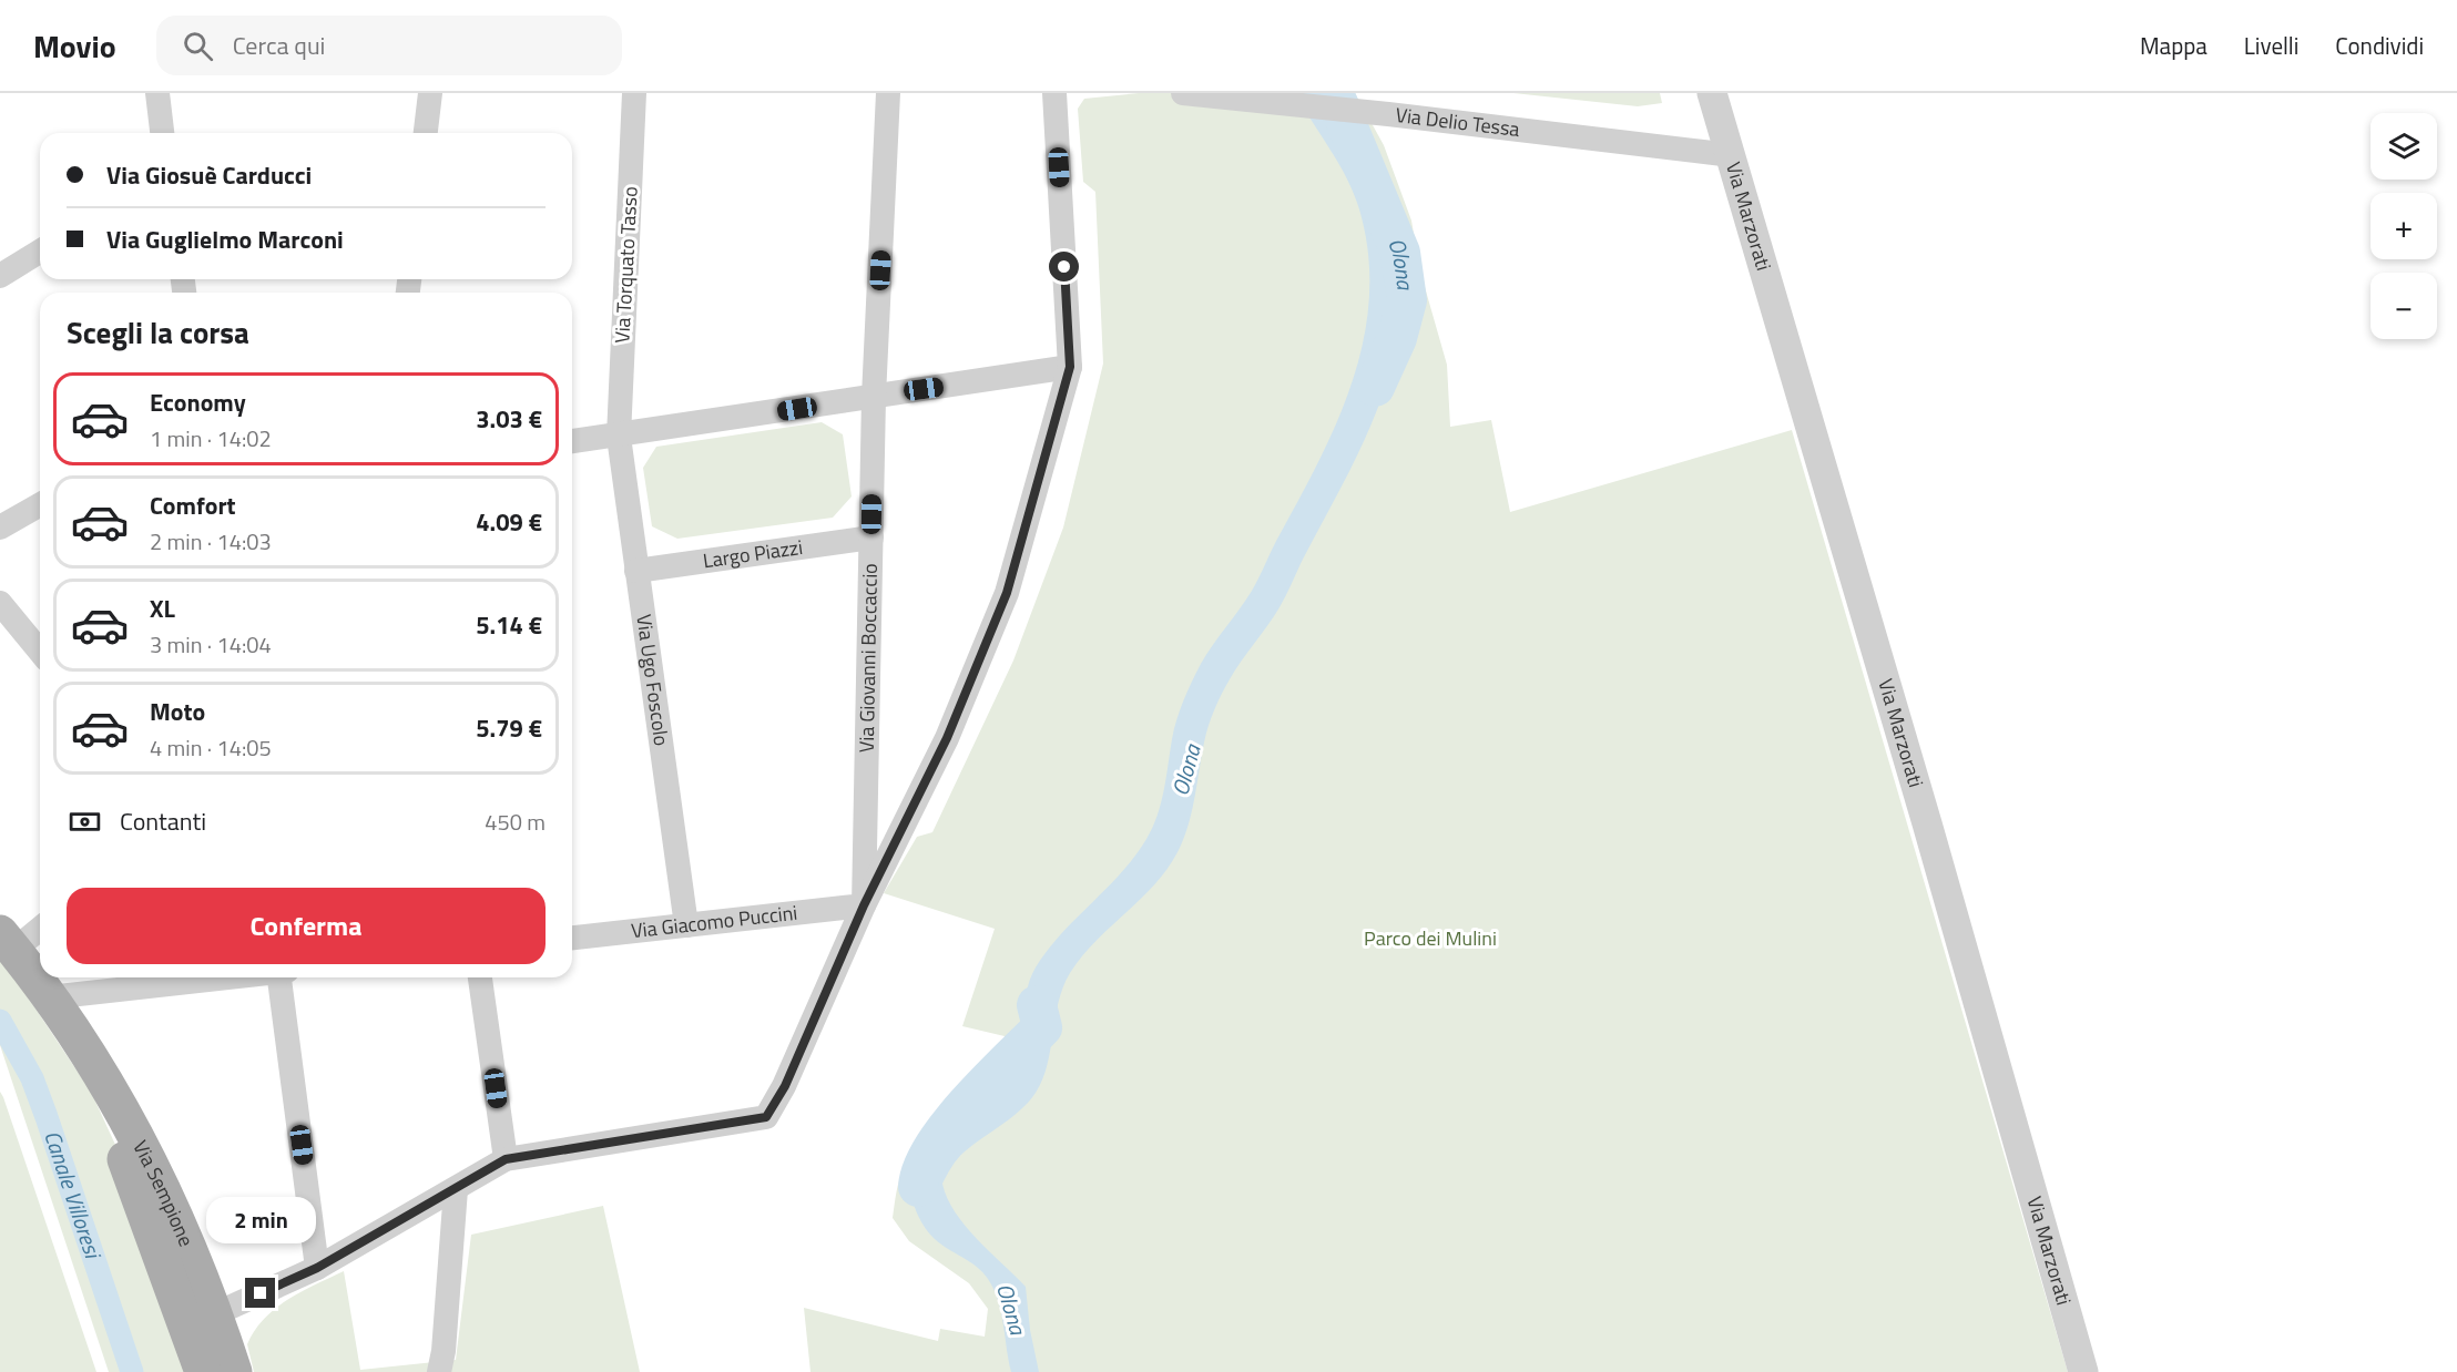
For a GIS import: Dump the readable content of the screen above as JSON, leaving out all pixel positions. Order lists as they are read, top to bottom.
{
  "streets": {
    "main road": ["Via Sempione"],
    "street": [
      "Via Delio Tessa",
      "Via Marzorati",
      "Via Torquato Tasso",
      "Largo Piazzi",
      "Via Giovanni Boccaccio",
      "Via Ugo Foscolo",
      "Via Giacomo Puccini"
    ]
  },
  "crossings": [
    ["Via Delio Tessa", "Via Marzorati"],
    ["Via Torquato Tasso", "Via Ugo Foscolo"],
    ["Largo Piazzi", "Via Giovanni Boccaccio"],
    ["Largo Piazzi", "Via Ugo Foscolo"],
    ["Via Giovanni Boccaccio", "Via Giacomo Puccini"],
    ["Via Ugo Foscolo", "Via Giacomo Puccini"]
  ],
  "water": ["Olona", "Canale Villoresi"],
  "parks": ["Parco dei Mulini"],
  "page": {
    "header": "Movio",
    "search": "Cerca qui",
    "nav": ["Mappa", "Livelli", "Condividi"],
    "map_buttons": ["+", "−"],
    "banner": ["Via Giosuè Carducci", "Via Guglielmo Marconi"],
    "heading": "Scegli la corsa",
    "list": [
      {
        "name": "Economy",
        "note": "1 min · 14:02",
        "value": "3.03 €"
      },
      {
        "name": "Comfort",
        "note": "2 min · 14:03",
        "value": "4.09 €"
      },
      {
        "name": "XL",
        "note": "3 min · 14:04",
        "value": "5.14 €"
      },
      {
        "name": "Moto",
        "note": "4 min · 14:05",
        "value": "5.79 €"
      }
    ],
    "pay": ["Contanti", "450 m"],
    "buttons": "Conferma",
    "bubble": "2 min"
  }
}
